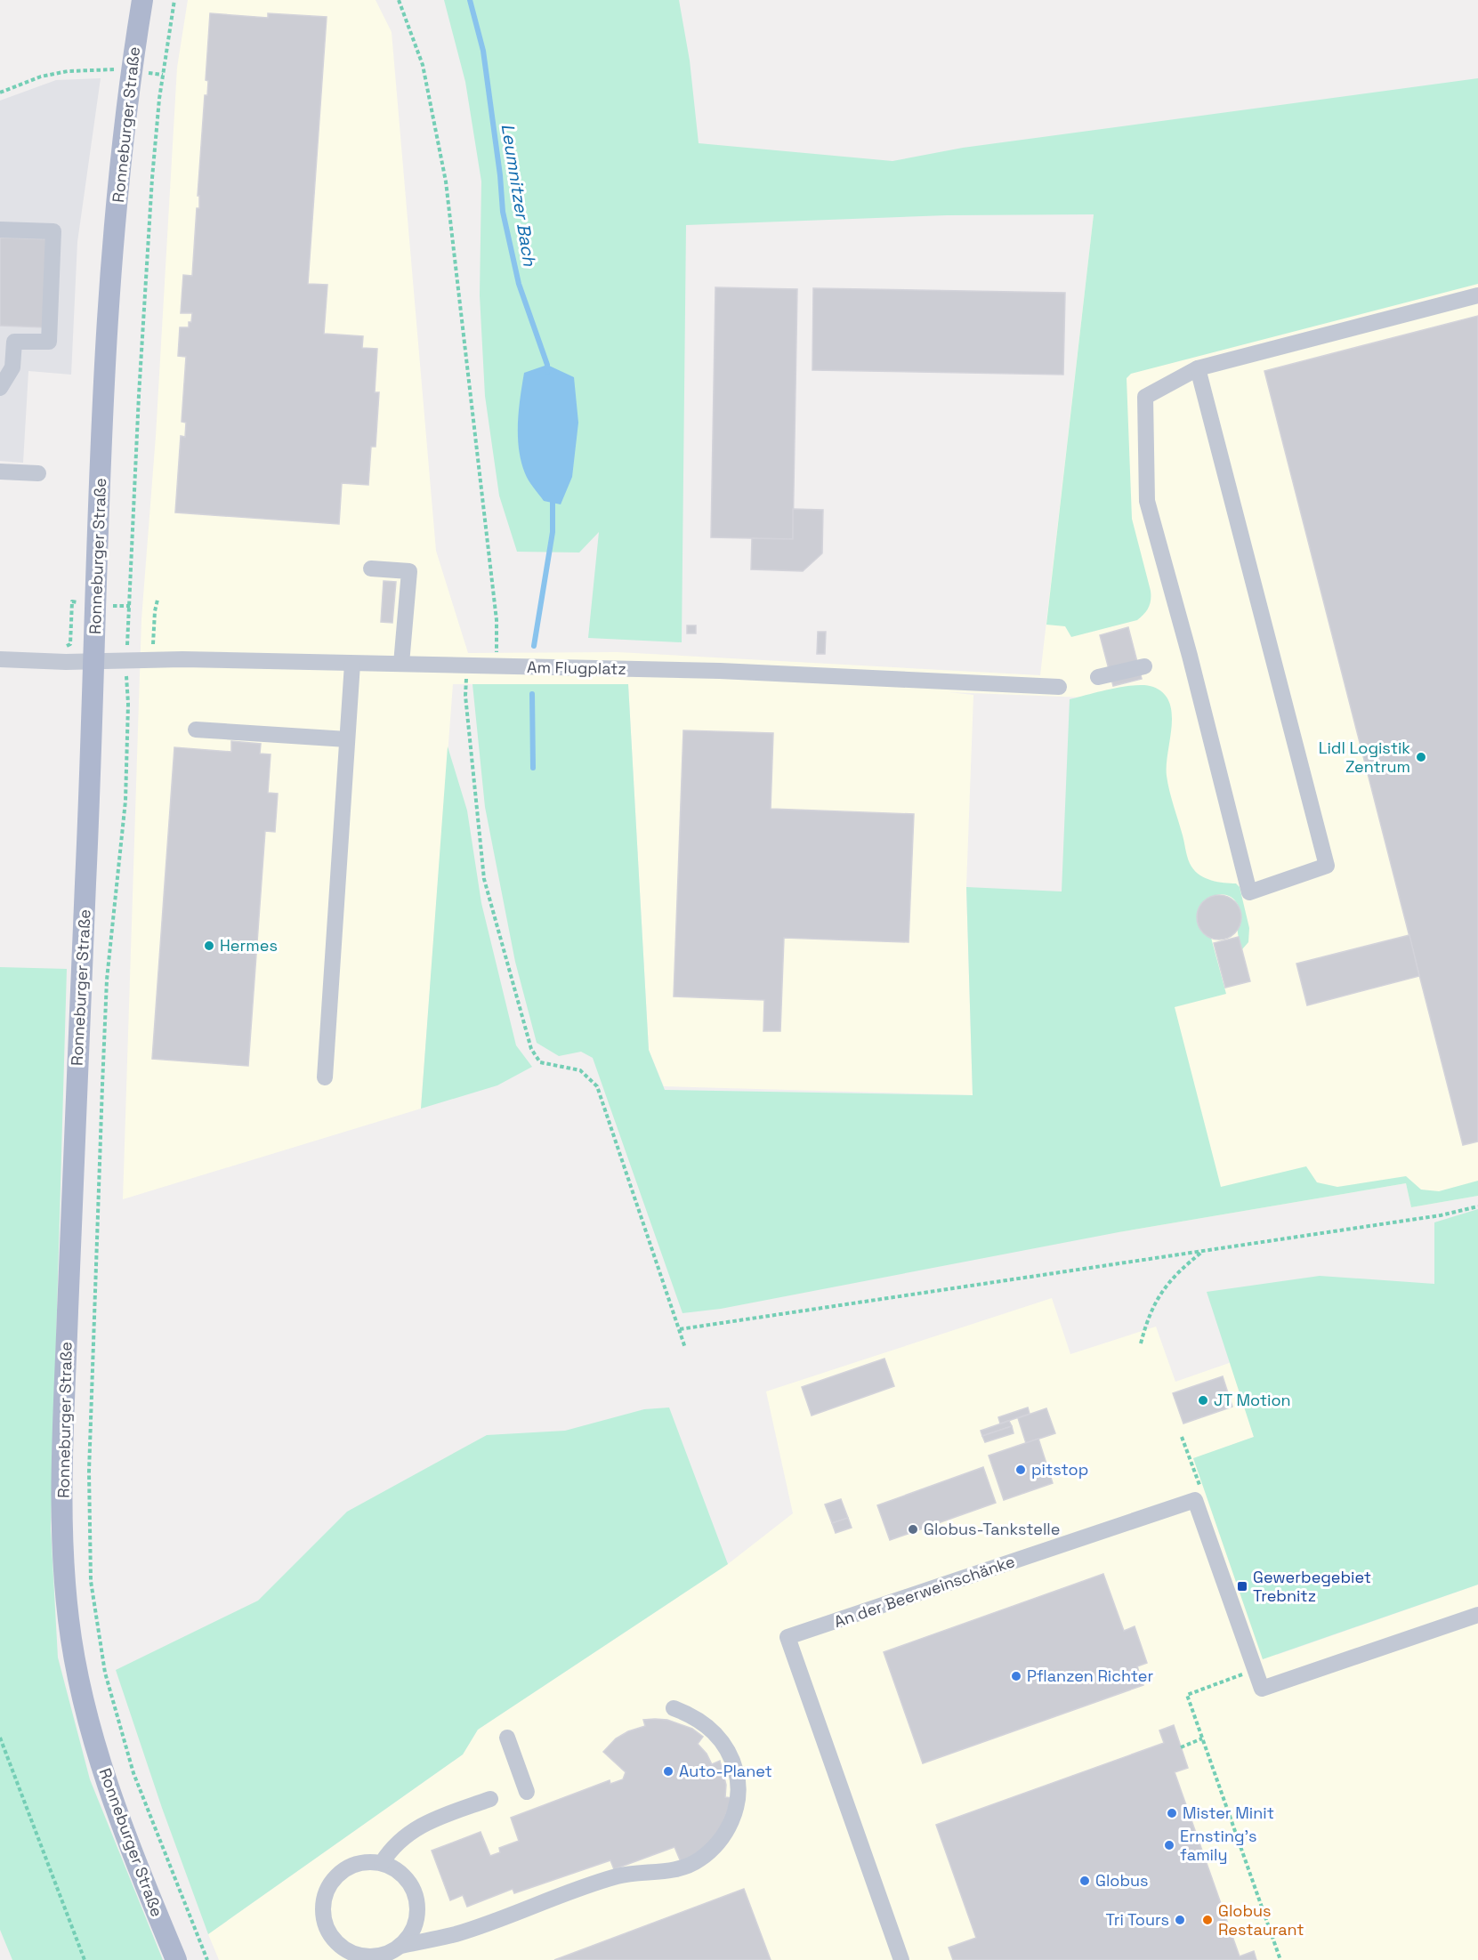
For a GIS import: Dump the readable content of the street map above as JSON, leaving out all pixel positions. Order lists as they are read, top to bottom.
{
  "streets": {
    "main road": ["Ronneburger Straße"],
    "street": ["Am Flugplatz", "An der Beerweinschänke"]
  },
  "crossings": [
    ["Ronneburger Straße", "Am Flugplatz"]
  ],
  "water": ["Leumnitzer Bach"],
  "places": {
    "other": [
      "Lidl Logistik Zentrum",
      "Hermes",
      "JT Motion",
      "pitstop",
      "Globus-Tankstelle",
      "Pflanzen Richter",
      "Auto-Planet",
      "Mister Minit",
      "Ernsting's family",
      "Globus",
      "Tri Tours",
      "Globus Restaurant"
    ],
    "transit": ["Gewerbegebiet Trebnitz"]
  }
}
